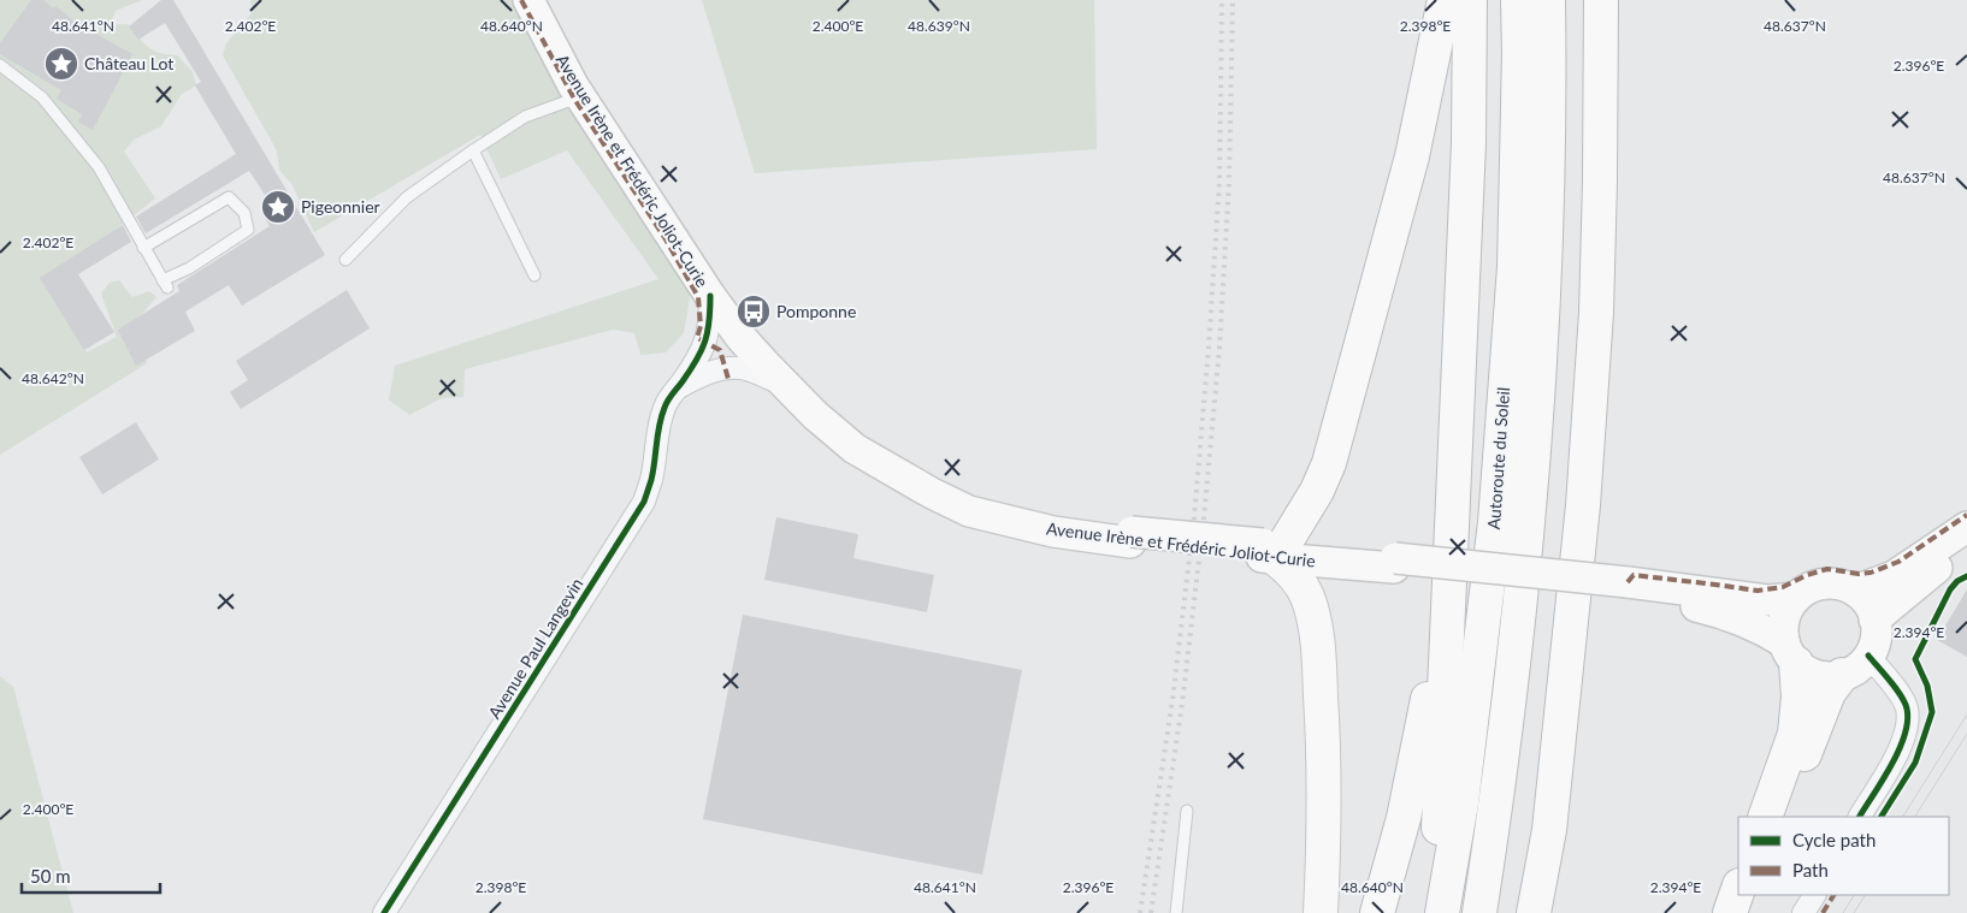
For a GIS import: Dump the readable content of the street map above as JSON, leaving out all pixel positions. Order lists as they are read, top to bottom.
{
  "streets": {
    "main road": ["Avenue Irène et Frédéric Joliot-Curie", "Autoroute du Soleil"],
    "street": ["Avenue Paul Langevin"]
  },
  "crossings": [
    ["Avenue Irène et Frédéric Joliot-Curie", "Avenue Paul Langevin"]
  ],
  "places": {
    "place": ["Château Lot", "Pigeonnier"],
    "bus stop": ["Pomponne"]
  },
  "legend": ["Cycle path", "Path"],
  "scale_bar": "50 m",
  "coordinates": [
    "2.402°E",
    "2.400°E",
    "2.398°E",
    "48.641°N",
    "48.640°N",
    "48.639°N",
    "48.637°N",
    "2.396°E",
    "48.642°N",
    "2.394°E"
  ]
}
